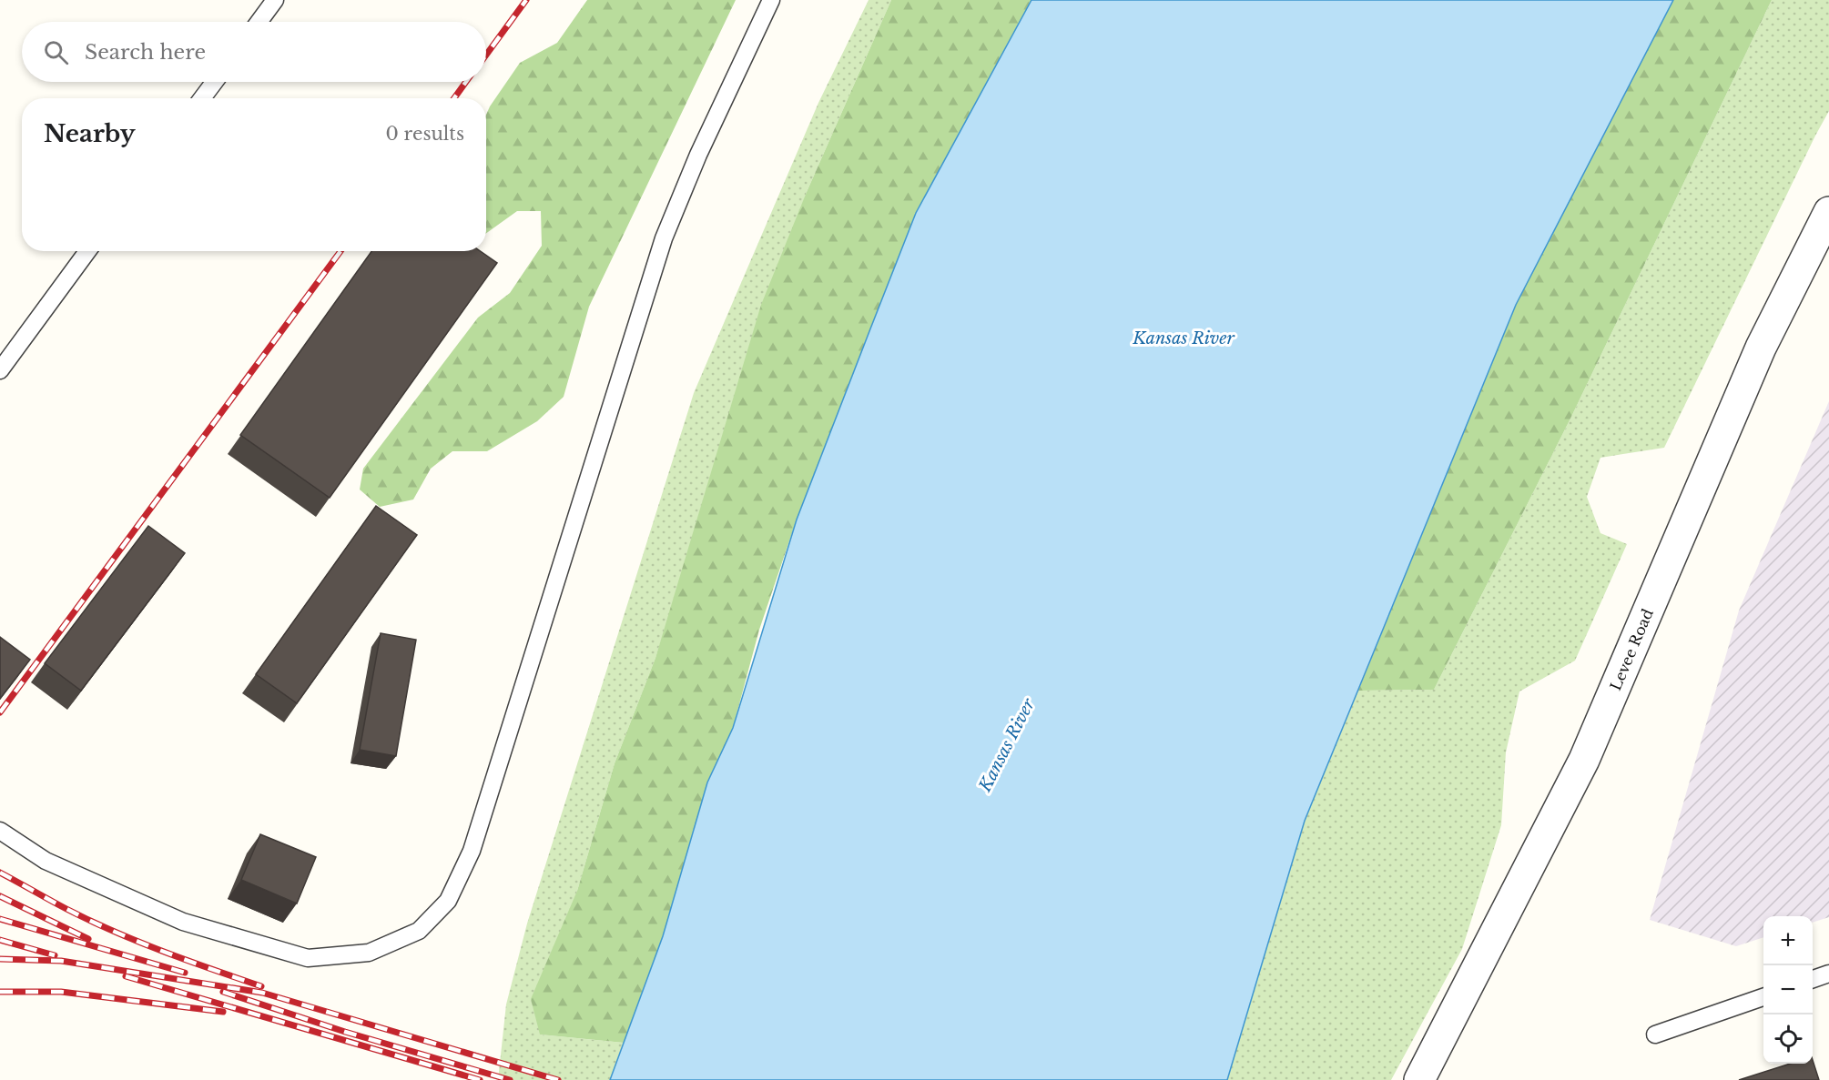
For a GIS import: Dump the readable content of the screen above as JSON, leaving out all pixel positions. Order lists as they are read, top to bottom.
{
  "streets": {
    "street": ["Levee Road"]
  },
  "water": ["Kansas River"],
  "page": {
    "search": "Search here",
    "heading": ["Nearby", "0 results"],
    "map_buttons": ["+", "−"]
  }
}
